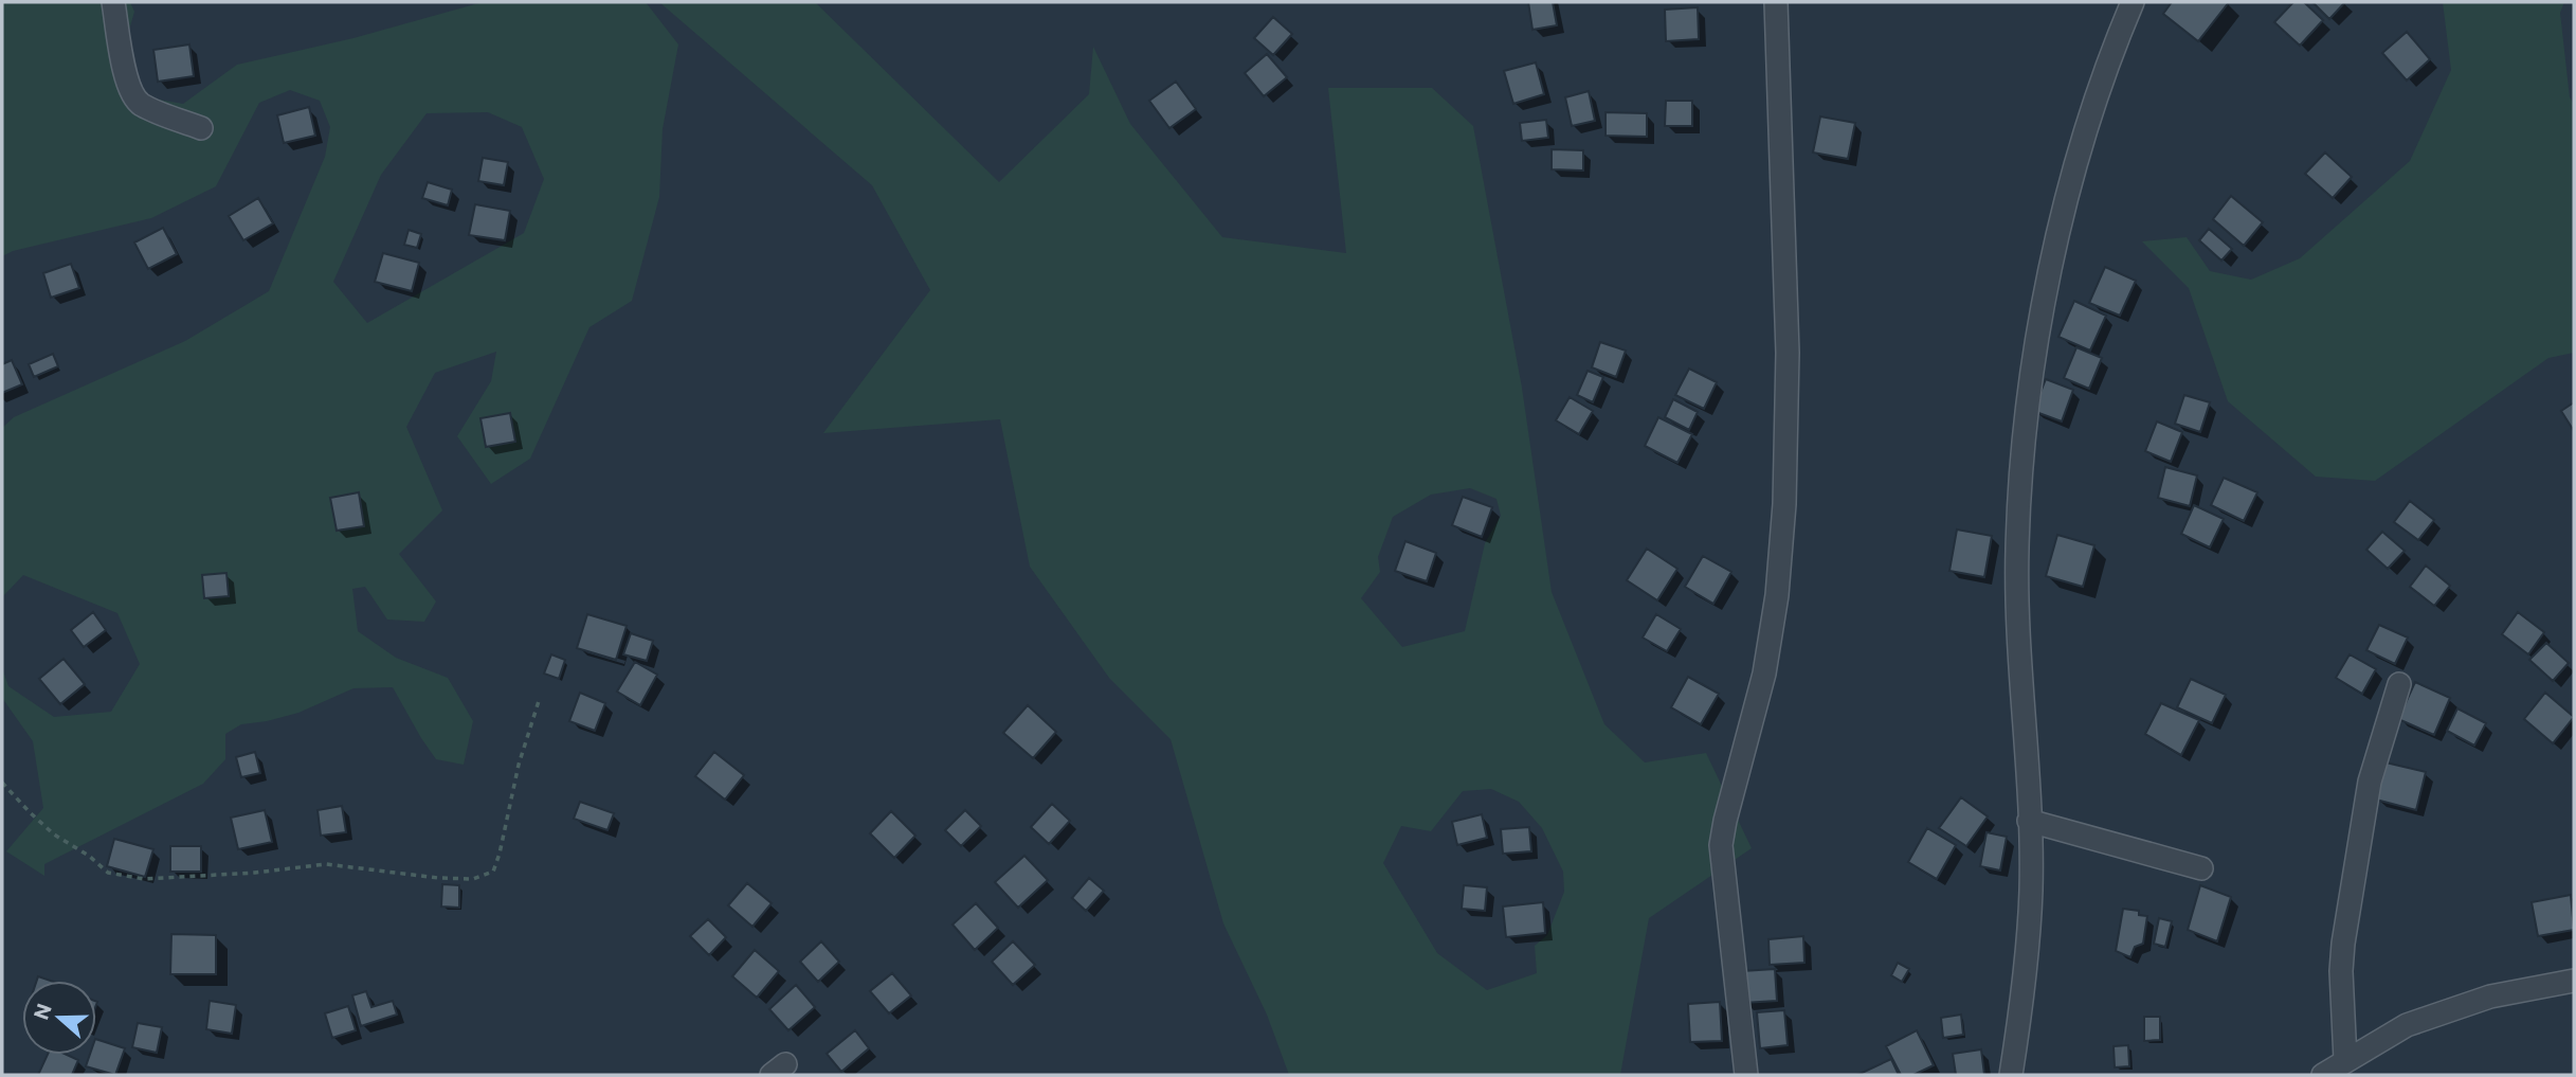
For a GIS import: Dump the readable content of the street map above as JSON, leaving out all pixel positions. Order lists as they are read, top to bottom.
{
  "north": "left"
}
